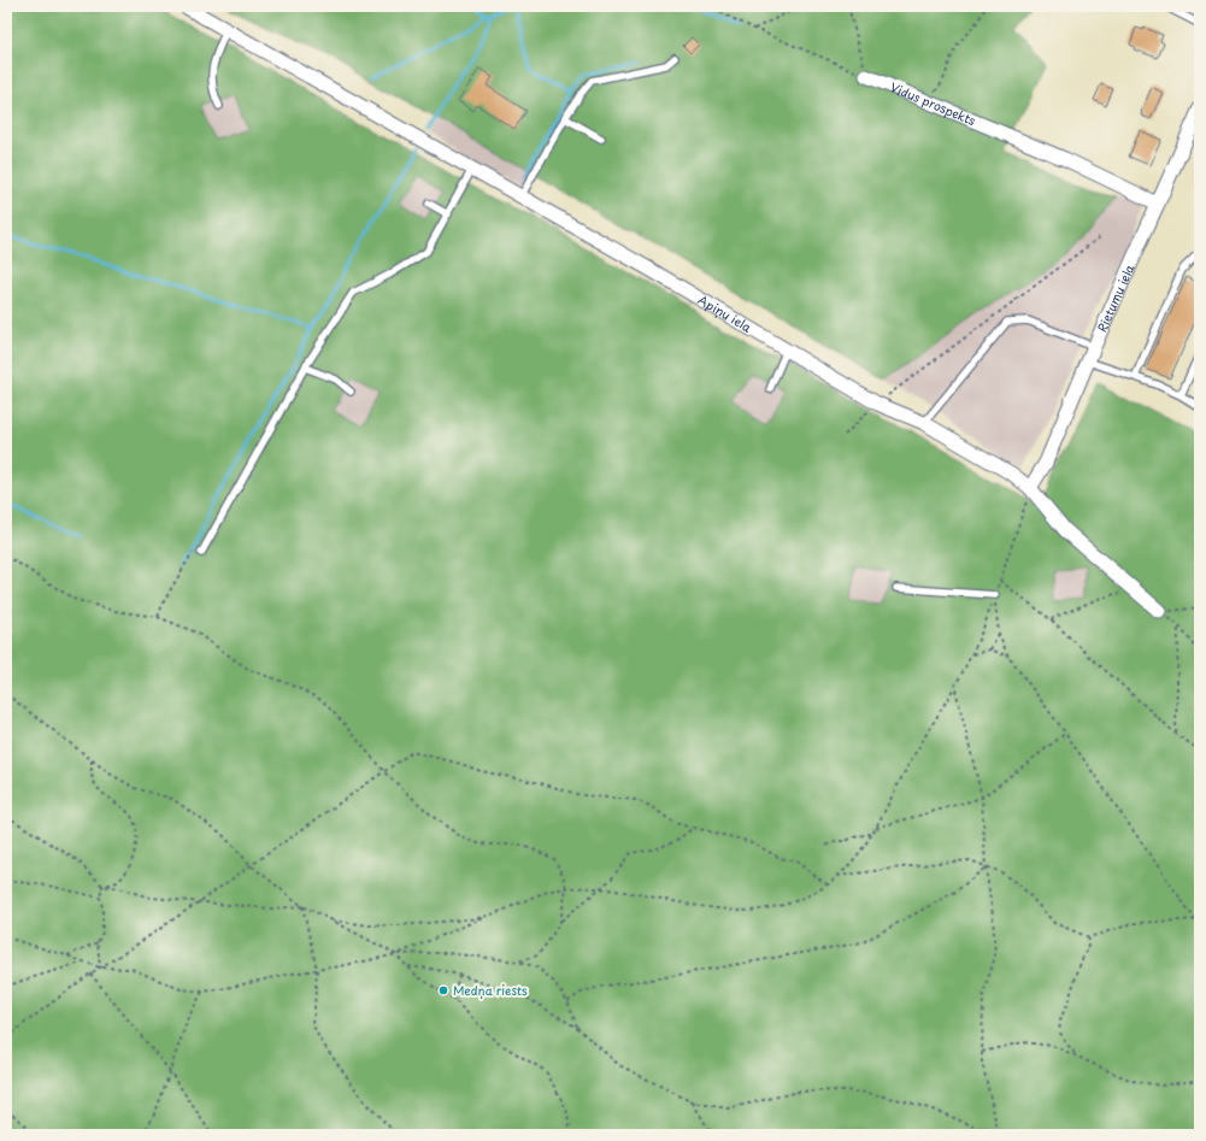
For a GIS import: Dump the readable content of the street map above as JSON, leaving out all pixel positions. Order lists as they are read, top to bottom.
{
  "streets": {
    "street": ["Vidus prospekts", "Rietumu iela", "Apiņu iela"]
  },
  "crossings": [
    ["Vidus prospekts", "Rietumu iela"],
    ["Rietumu iela", "Apiņu iela"]
  ],
  "places": ["Medņa riests"]
}
